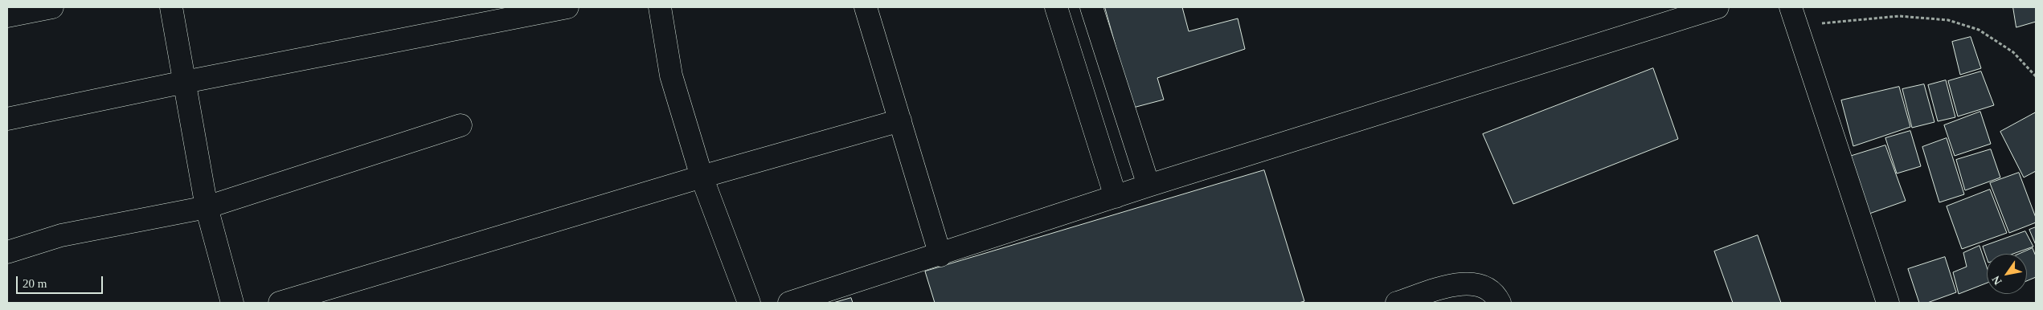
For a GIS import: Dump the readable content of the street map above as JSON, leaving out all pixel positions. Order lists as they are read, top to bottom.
{
  "scale_bar": "20 m",
  "north": "bottom left"
}
